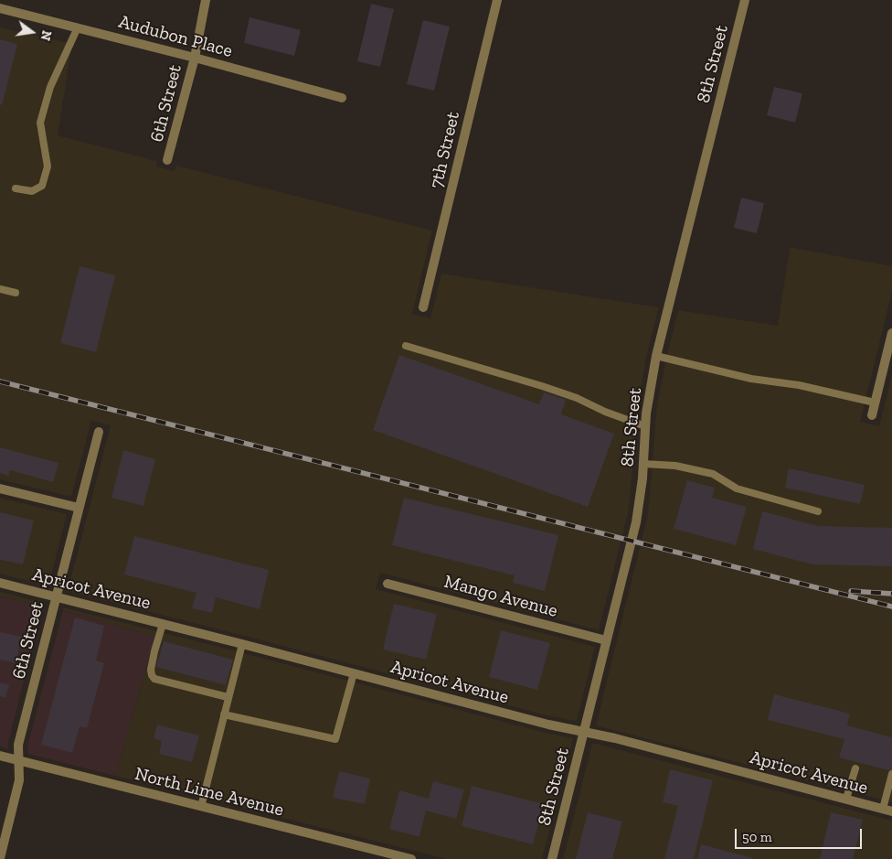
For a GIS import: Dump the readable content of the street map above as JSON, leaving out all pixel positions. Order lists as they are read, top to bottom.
{
  "streets": {
    "street": [
      "Audubon Place",
      "8th Street",
      "6th Street",
      "7th Street",
      "Apricot Avenue",
      "Mango Avenue",
      "North Lime Avenue"
    ]
  },
  "crossings": [
    ["Audubon Place", "6th Street"],
    ["8th Street", "Apricot Avenue"],
    ["8th Street", "Mango Avenue"],
    ["6th Street", "Apricot Avenue"],
    ["6th Street", "North Lime Avenue"]
  ],
  "scale_bar": "50 m",
  "north": "right"
}
